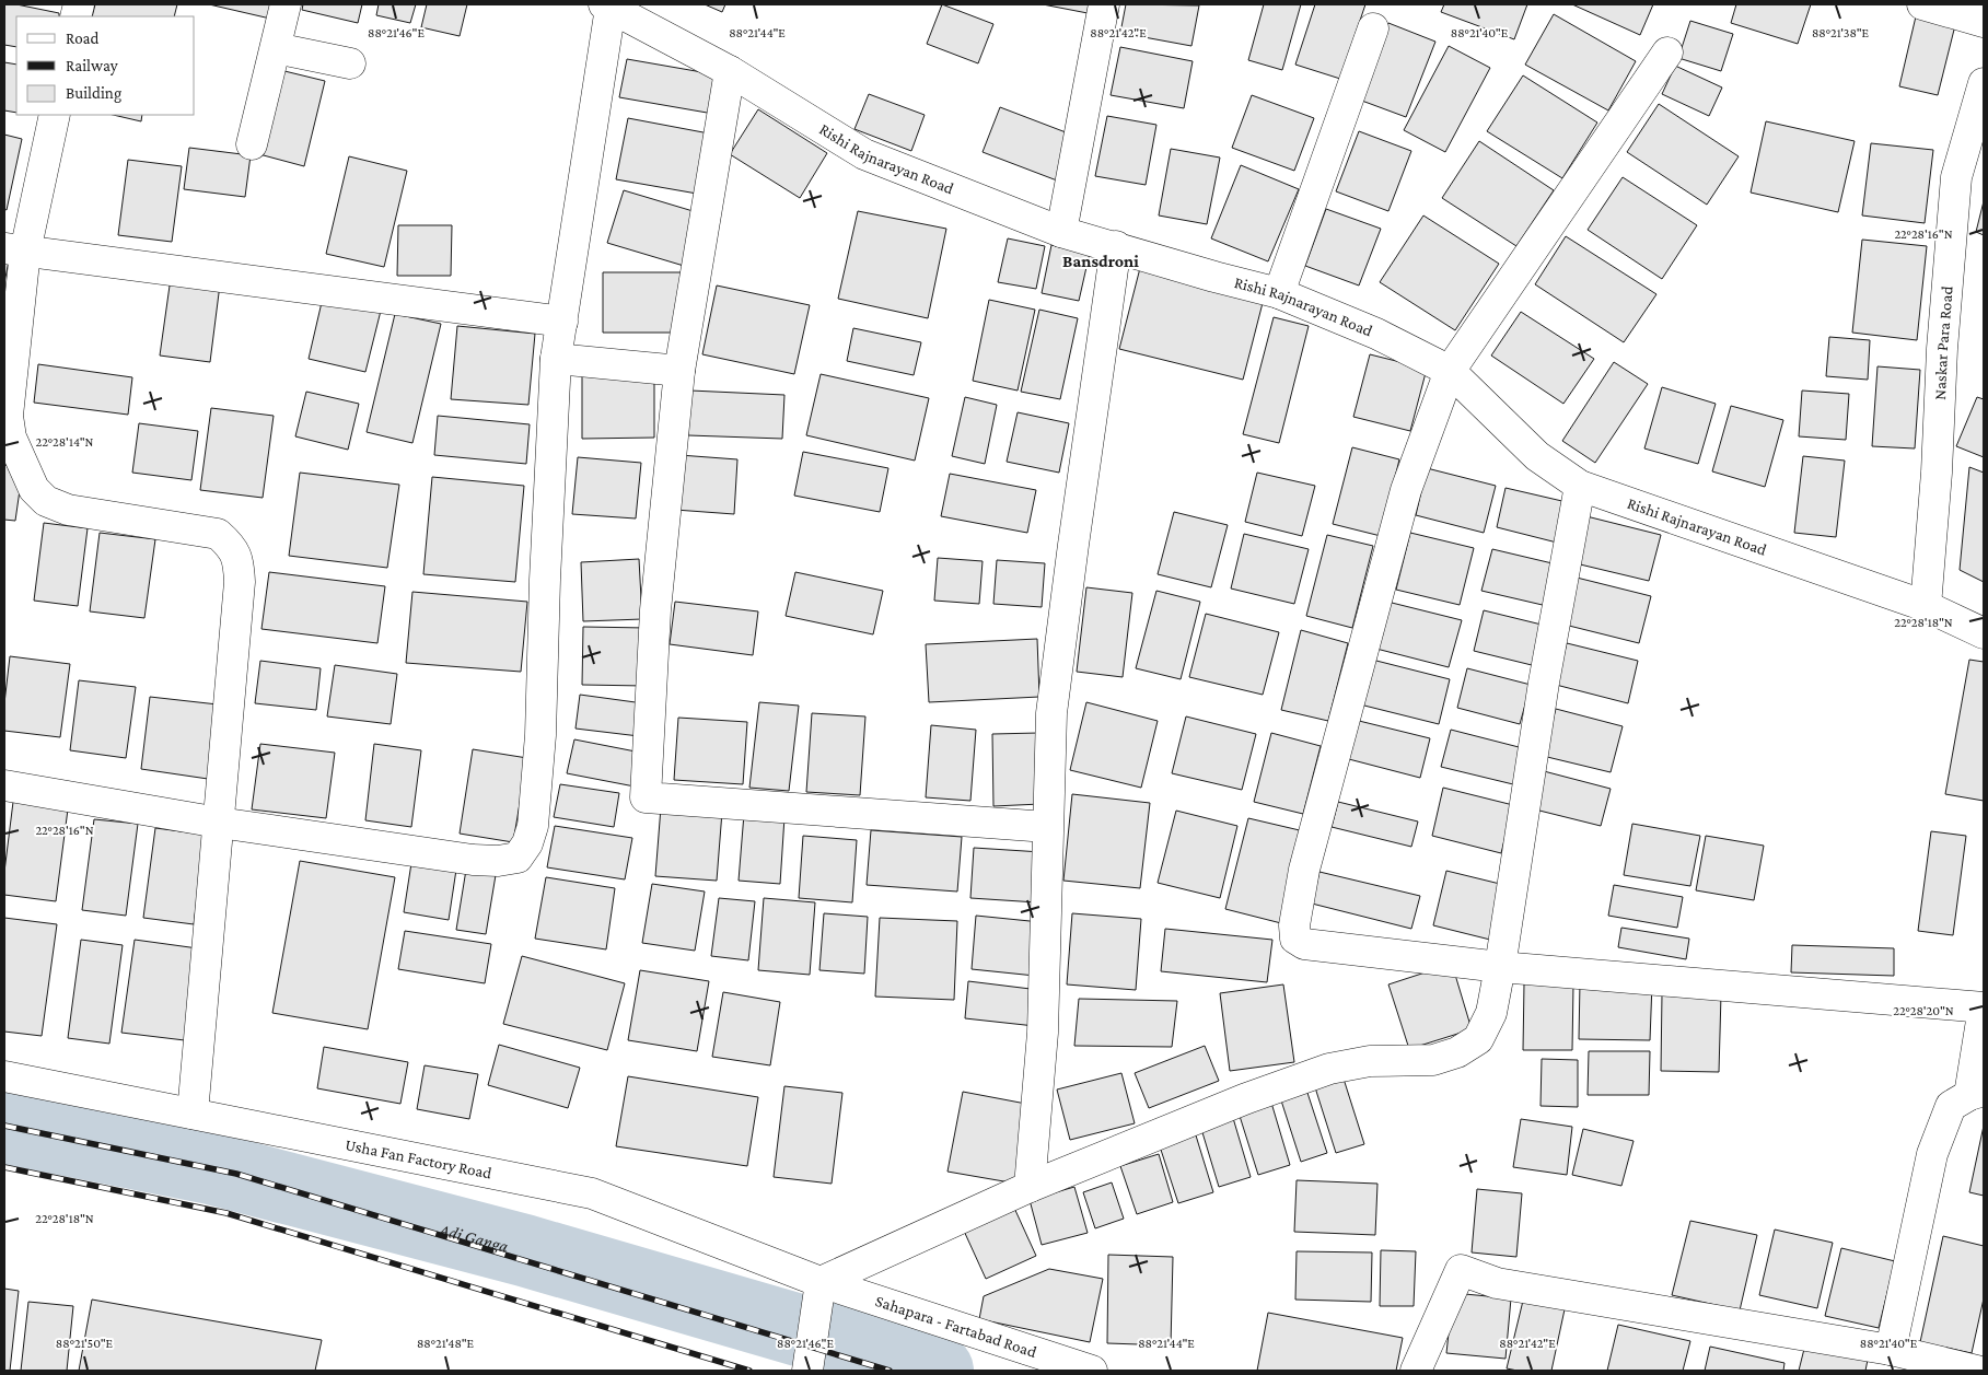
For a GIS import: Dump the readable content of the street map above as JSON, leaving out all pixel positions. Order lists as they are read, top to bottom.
{
  "streets": {
    "street": [
      "Rishi Rajnarayan Road",
      "Naskar Para Road",
      "Usha Fan Factory Road",
      "Sahapara - Fartabad Road"
    ]
  },
  "crossings": [
    ["Rishi Rajnarayan Road", "Naskar Para Road"],
    ["Usha Fan Factory Road", "Sahapara - Fartabad Road"]
  ],
  "districts": ["Bansdroni"],
  "water": ["Adi Ganga"],
  "legend": ["Road", "Railway", "Building"],
  "coordinates": [
    "88°21'46\"E",
    "88°21'44\"E",
    "88°21'42\"E",
    "88°21'40\"E",
    "88°21'38\"E",
    "22°28'16\"N",
    "22°28'14\"N",
    "22°28'18\"N",
    "22°28'20\"N",
    "88°21'50\"E",
    "88°21'48\"E"
  ]
}
